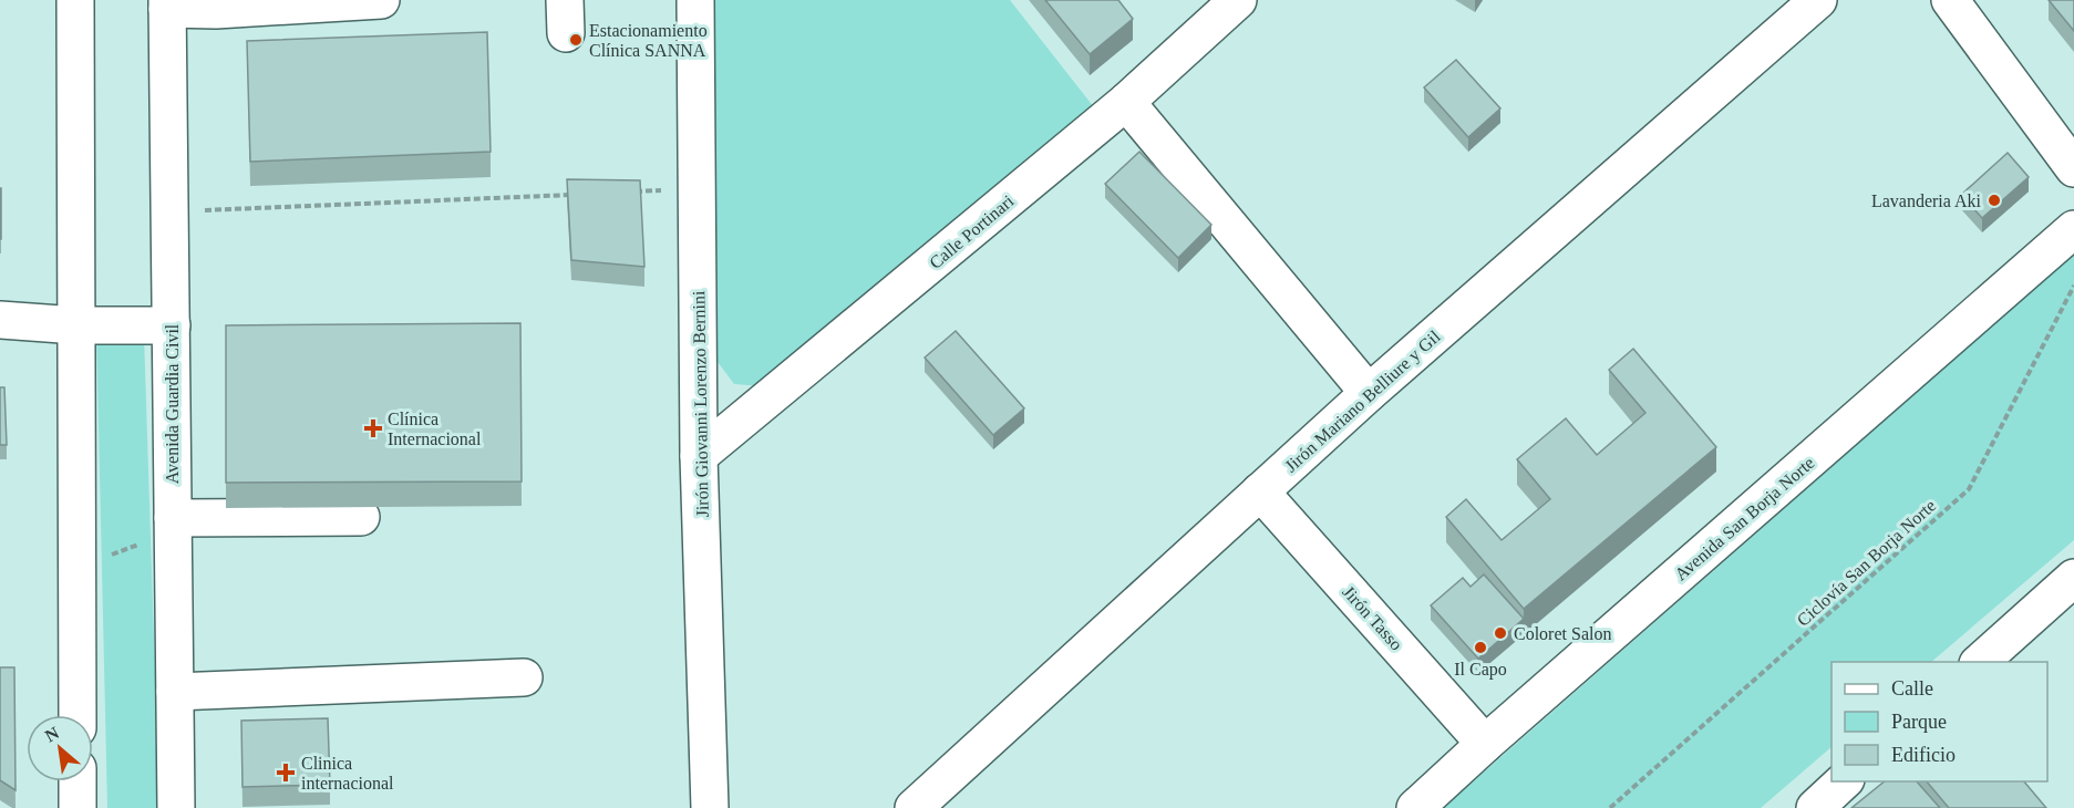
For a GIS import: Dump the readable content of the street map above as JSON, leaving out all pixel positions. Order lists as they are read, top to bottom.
{
  "streets": {
    "street": [
      "Calle Portinari",
      "Jirón Mariano Belliure y Gil",
      "Avenida Guardia Civil",
      "Jirón Giovanni Lorenzo Bernini",
      "Avenida San Borja Norte",
      "Jirón Tasso"
    ],
    "path": ["Ciclovía San Borja Norte"]
  },
  "crossings": [
    ["Calle Portinari", "Jirón Giovanni Lorenzo Bernini"],
    ["Jirón Mariano Belliure y Gil", "Jirón Tasso"],
    ["Avenida San Borja Norte", "Jirón Tasso"]
  ],
  "places": {
    "other": [
      "Estacionamiento Clínica SANNA",
      "Lavanderia Aki",
      "Coloret Salon",
      "Il Capo"
    ],
    "health": ["Clínica Internacional", "Clinica internacional"]
  },
  "legend": ["Calle", "Parque", "Edificio"],
  "north": "top left"
}
